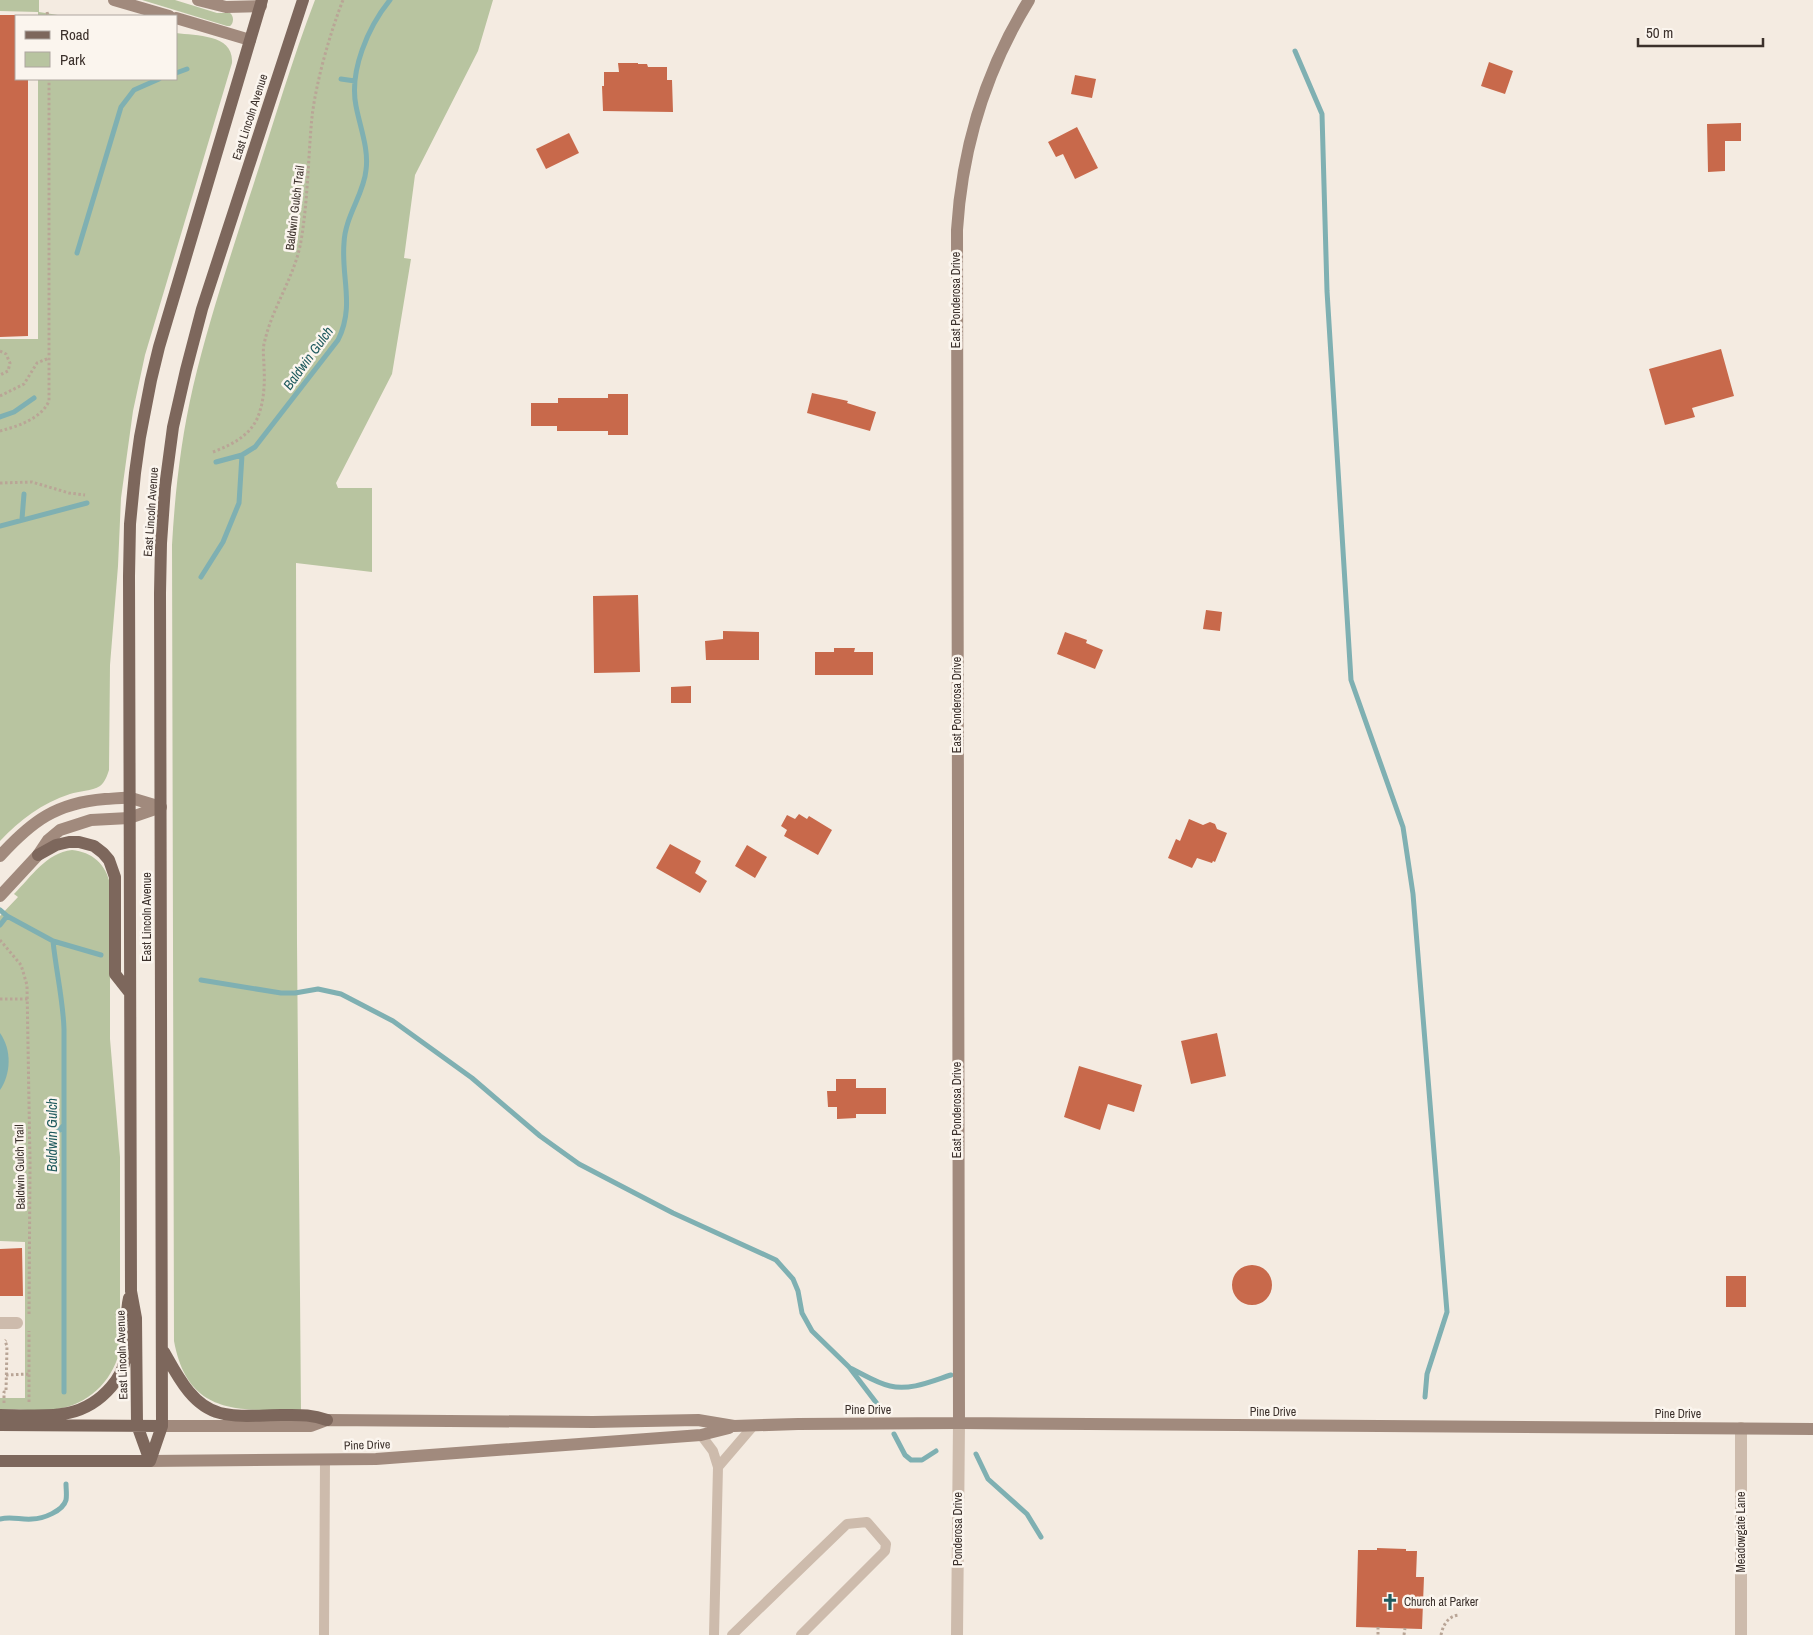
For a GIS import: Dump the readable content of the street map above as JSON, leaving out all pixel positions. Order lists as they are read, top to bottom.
{
  "streets": {
    "main road": ["East Lincoln Avenue", "East Ponderosa Drive", "Pine Drive"],
    "street": ["Ponderosa Drive", "Meadowgate Lane"],
    "path": ["Baldwin Gulch Trail"]
  },
  "crossings": [
    ["East Lincoln Avenue", "Pine Drive"],
    ["East Ponderosa Drive", "Pine Drive"],
    ["East Ponderosa Drive", "Ponderosa Drive"],
    ["Pine Drive", "Ponderosa Drive"],
    ["Pine Drive", "Meadowgate Lane"]
  ],
  "water": ["Baldwin Gulch"],
  "places": {
    "church": ["Church at Parker"]
  },
  "legend": ["Road", "Park"],
  "scale_bar": "50 m"
}
